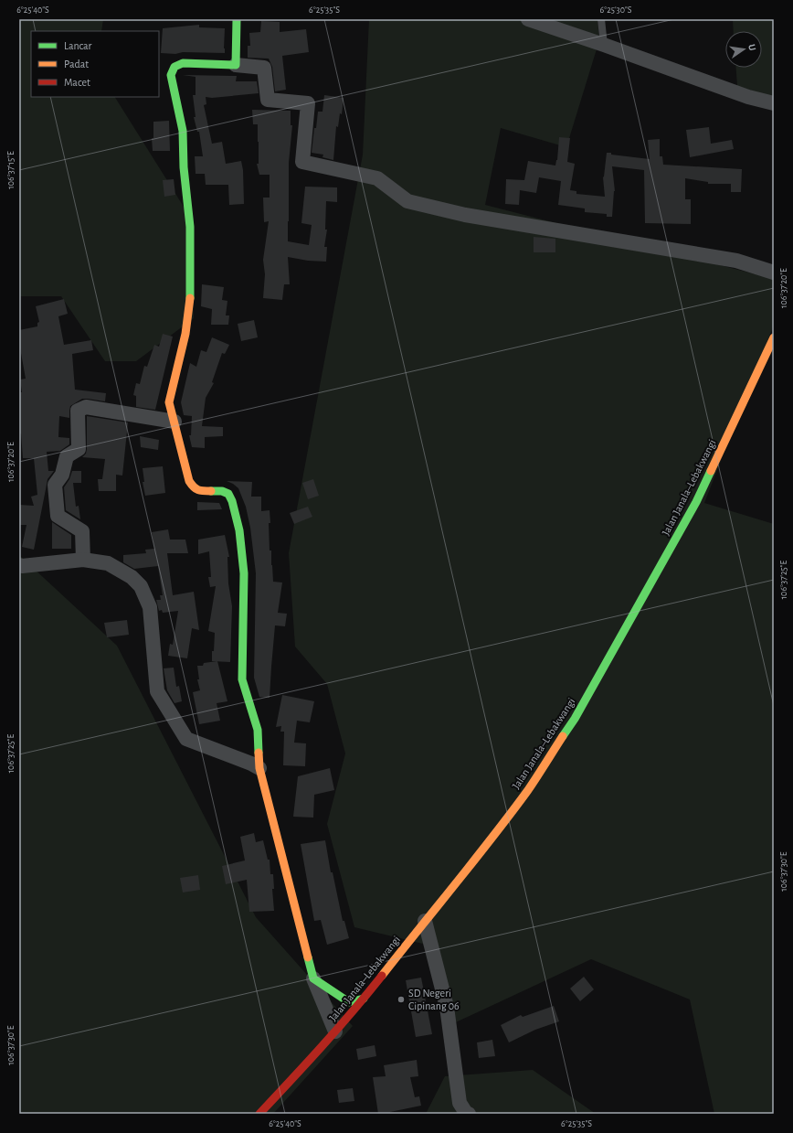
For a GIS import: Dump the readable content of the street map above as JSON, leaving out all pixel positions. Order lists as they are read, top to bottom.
{
  "streets": {
    "street": ["Jalan Janala–Lebakwangi"]
  },
  "places": ["SD Negeri Cipinang 06"],
  "legend": ["Lancar", "Padat", "Macet"],
  "north": "right",
  "coordinates": [
    "6°25'40\"S",
    "6°25'35\"S",
    "6°25'30\"S",
    "106°37'15\"E",
    "106°37'20\"E",
    "106°37'25\"E",
    "106°37'30\"E"
  ]
}
